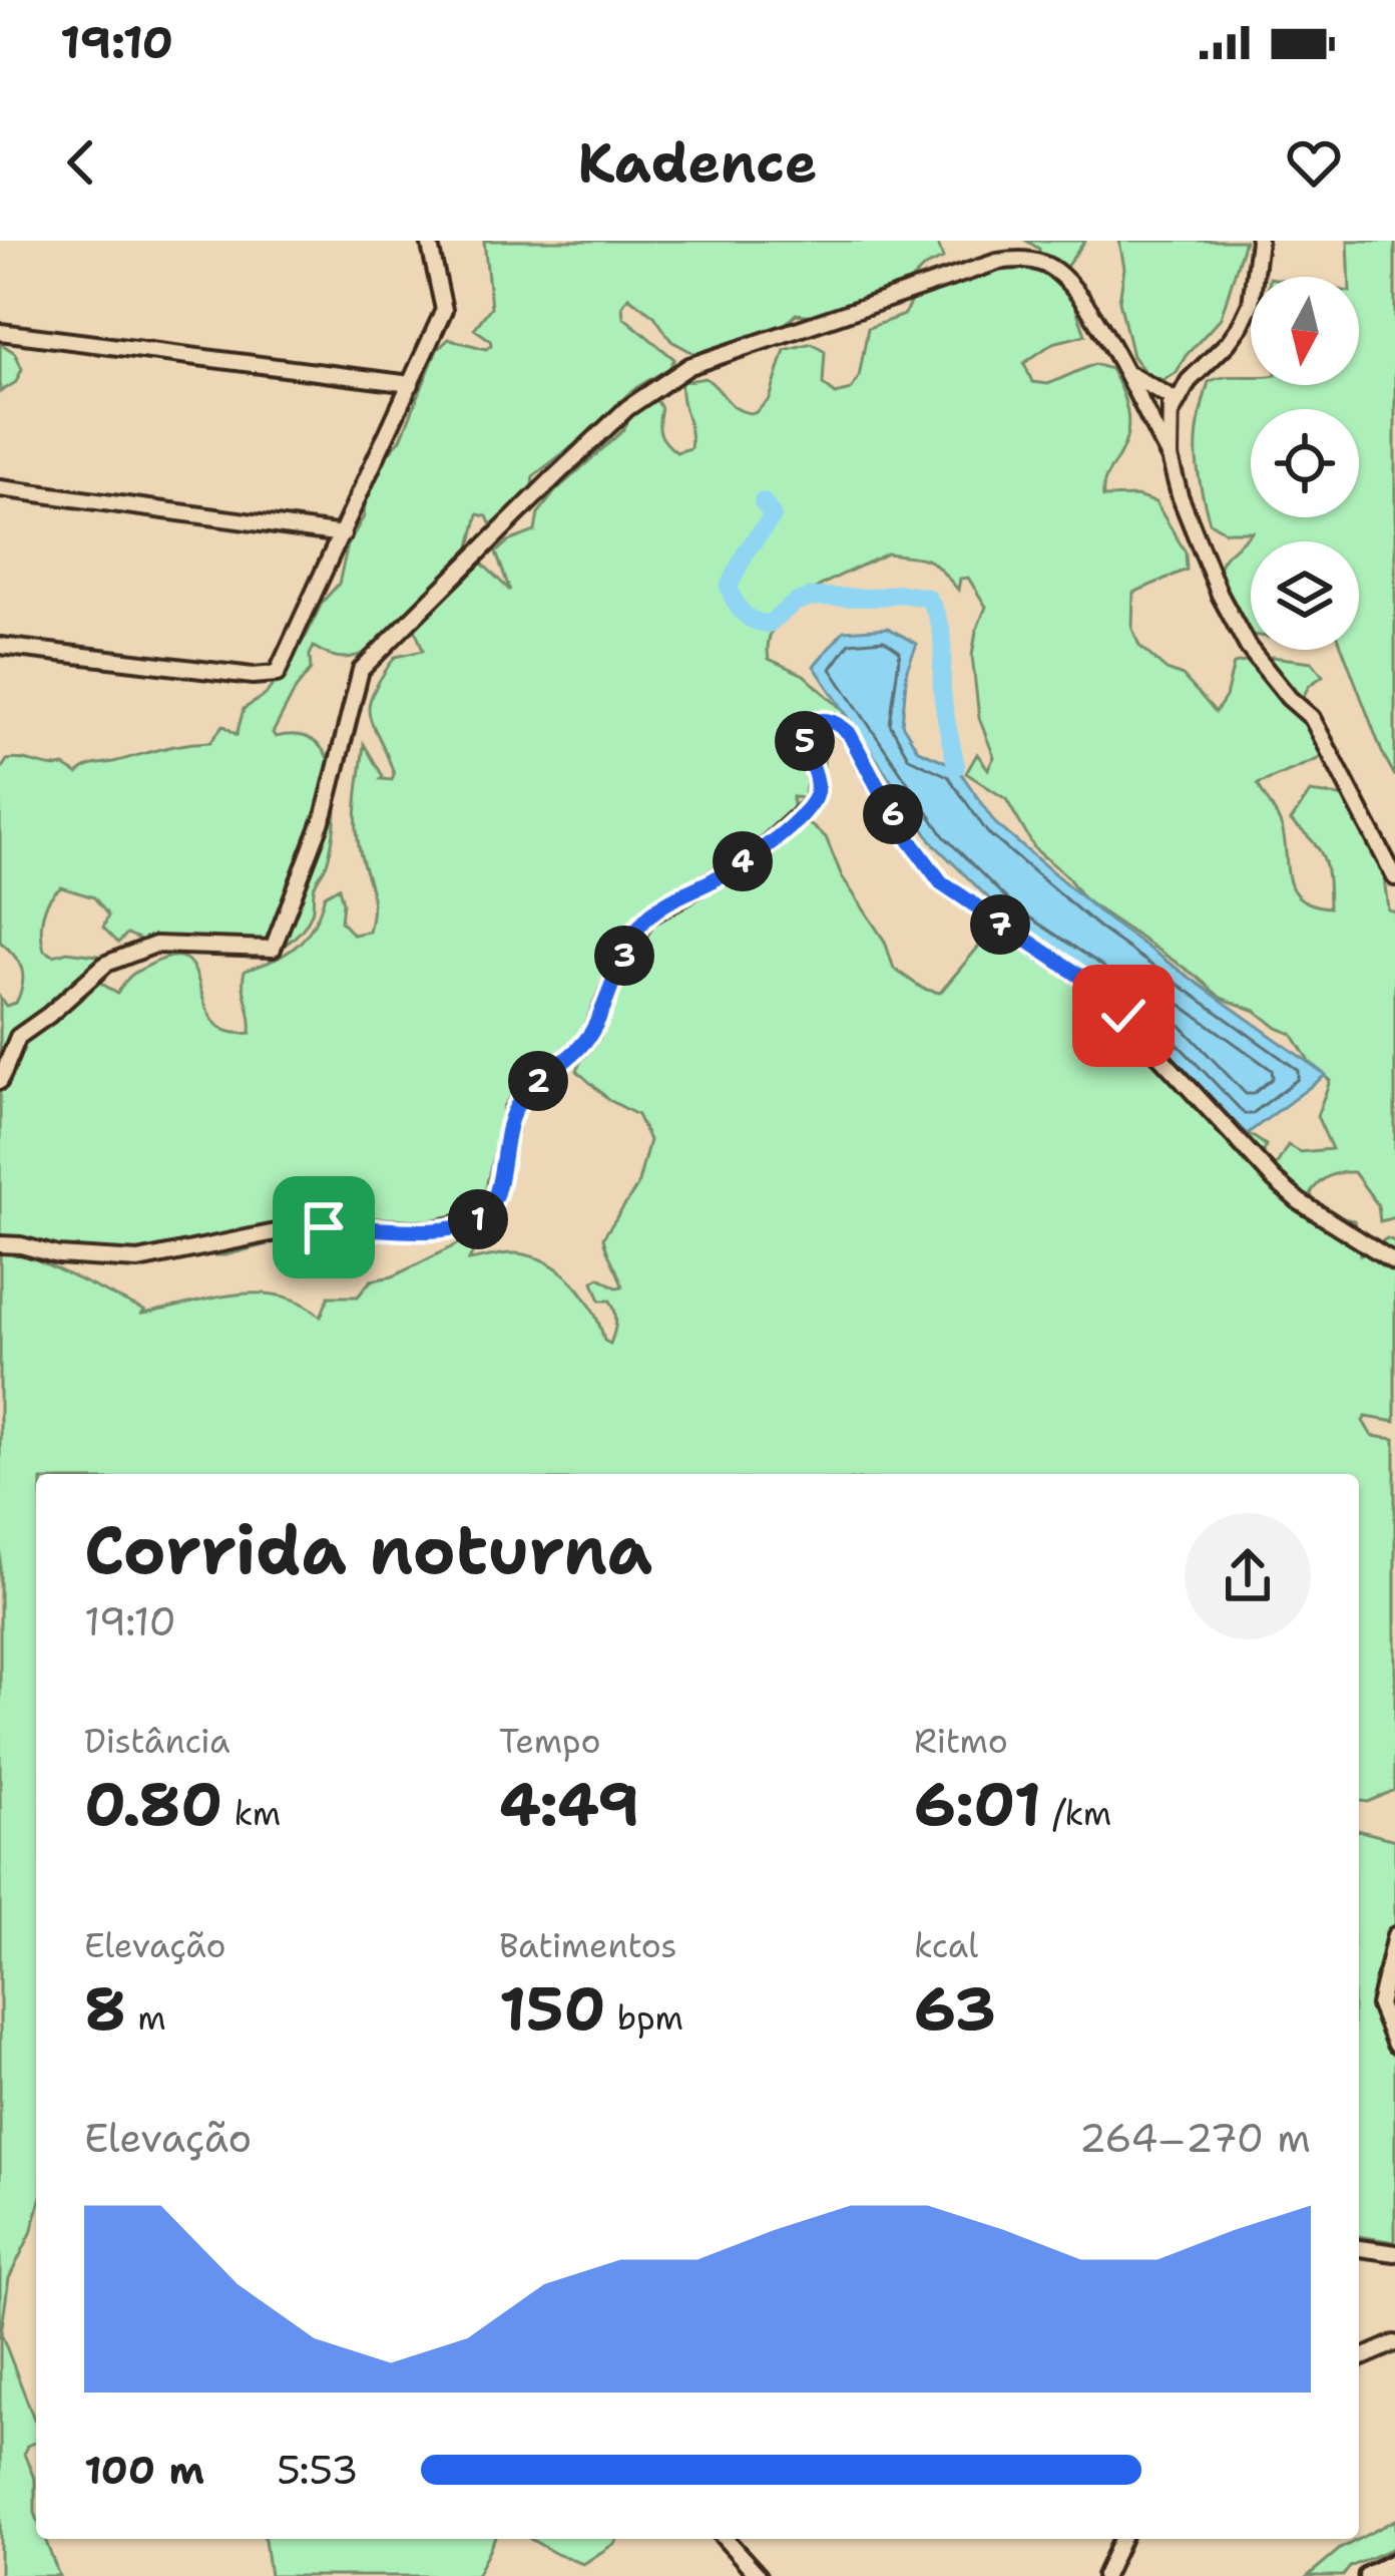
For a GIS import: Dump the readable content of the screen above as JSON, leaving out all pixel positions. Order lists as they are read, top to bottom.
{
  "north": "bottom",
  "page": {
    "status": "19:10",
    "header": "Kadence",
    "pins": [
      "5",
      "6",
      "4",
      "7",
      "3",
      "2",
      "1"
    ],
    "heading": ["Corrida noturna", "19:10"],
    "stats": [
      ["Distância", "0.80 km"],
      ["Tempo", "4:49"],
      ["Ritmo", "6:01 /km"],
      ["Elevação", "8 m"],
      ["Batimentos", "150 bpm"],
      ["kcal", "63"]
    ],
    "chart": ["Elevação", "264–270 m"],
    "list": [
      {
        "name": "100 m",
        "note": "5:53"
      }
    ]
  }
}
